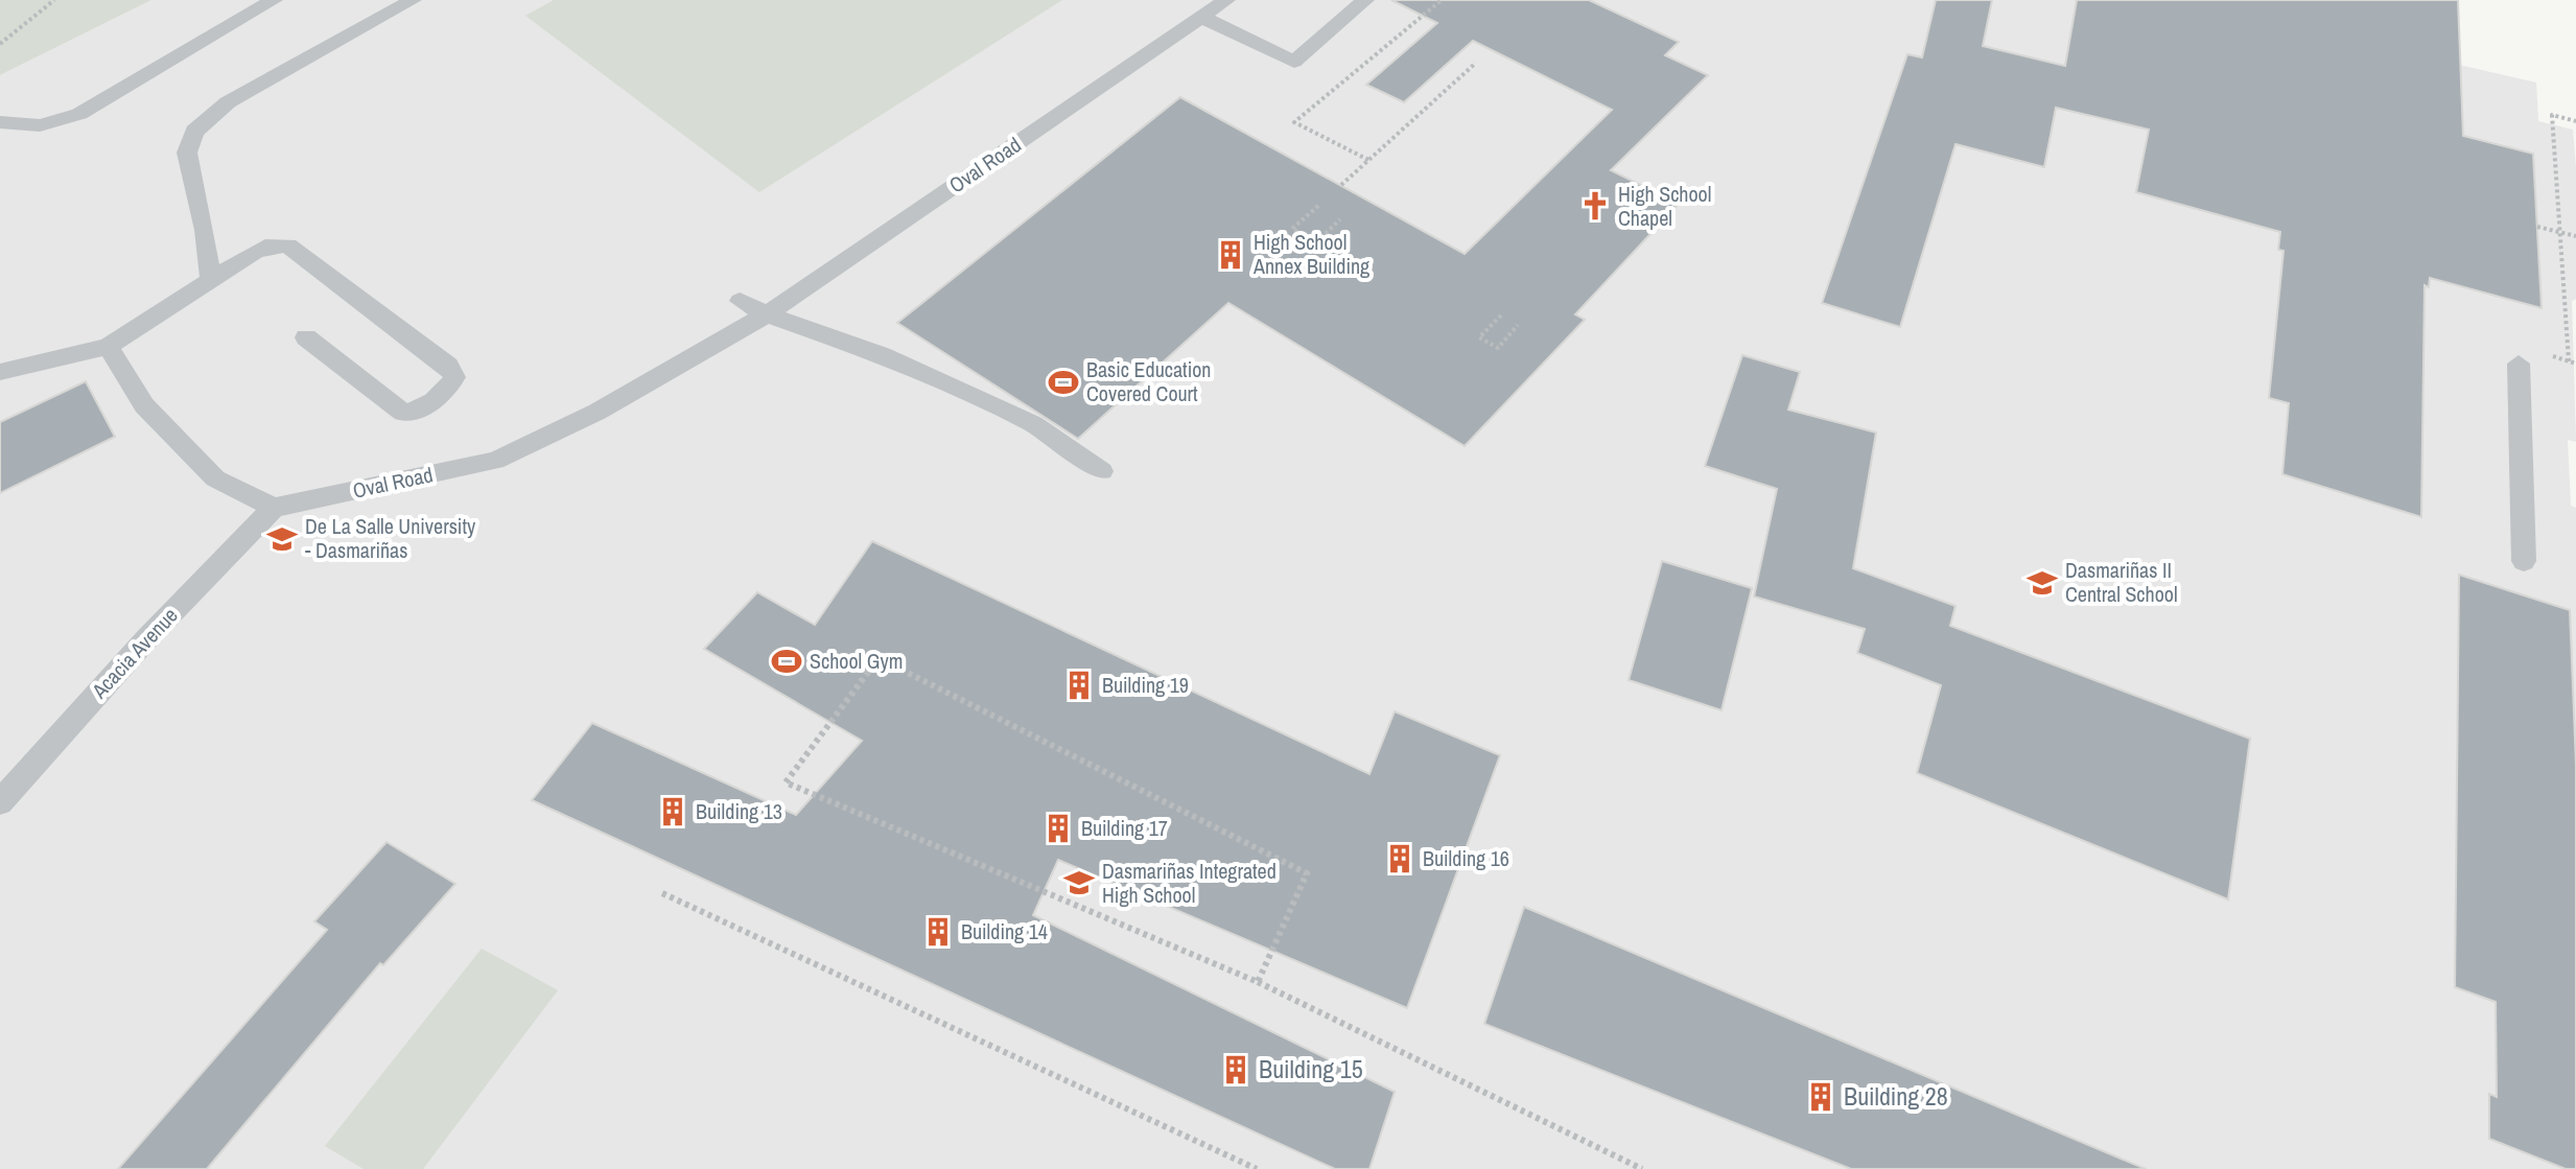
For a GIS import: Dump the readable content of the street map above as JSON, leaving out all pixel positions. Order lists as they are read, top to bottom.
{
  "streets": {
    "lane": ["Oval Road", "Acacia Avenue"]
  },
  "crossings": [
    ["Oval Road", "Acacia Avenue"]
  ],
  "places": {
    "church": ["High School Chapel"],
    "building": [
      "High School Annex Building",
      "Building 19",
      "Building 13",
      "Building 17",
      "Building 16",
      "Building 14",
      "Building 15",
      "Building 28"
    ],
    "sports": ["Basic Education Covered Court", "School Gym"],
    "school or university": ["De La Salle University - Dasmariñas", "Dasmariñas II Central School", "Dasmariñas Integrated High School"]
  }
}
